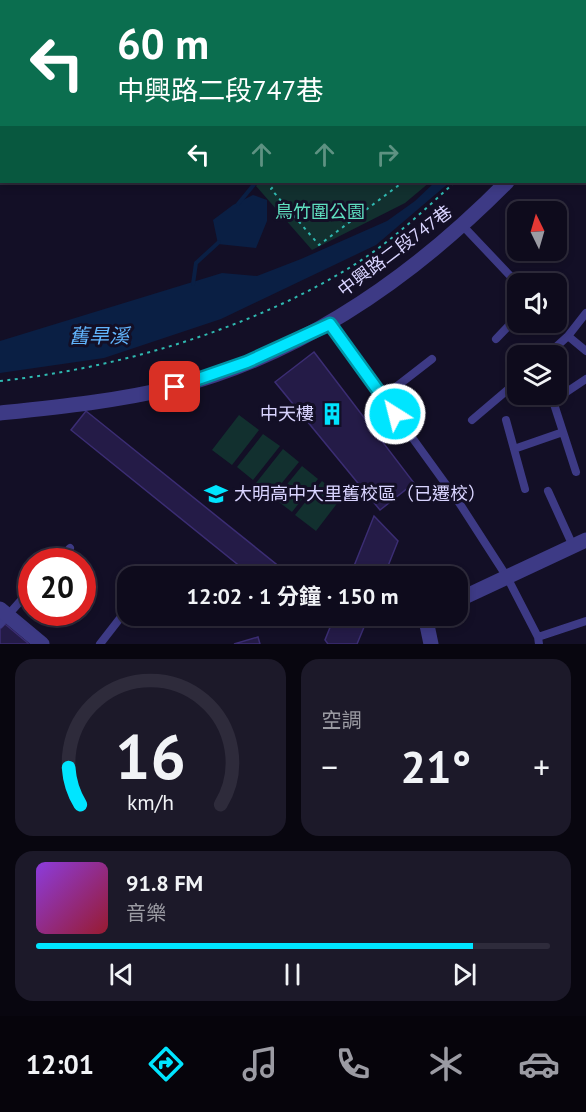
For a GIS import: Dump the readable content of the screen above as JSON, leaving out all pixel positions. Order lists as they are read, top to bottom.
{
  "streets": {
    "street": ["中興路二段747巷"]
  },
  "water": ["舊旱溪"],
  "parks": ["鳥竹圍公園"],
  "places": {
    "building": ["中天樓"],
    "school or university": ["大明高中大里舊校區（已遷校）"]
  },
  "north": "top",
  "page": {
    "turn": ["60 m", "中興路二段747巷"],
    "limit": "20",
    "trip": "12:02 · 1 分鐘 · 150 m",
    "tile": "空調",
    "heat": ["−", "21°", "+"],
    "song": ["91.8 FM", "音樂"],
    "tabs": "12:01",
    "gauge": ["16", "km/h"]
  }
}
